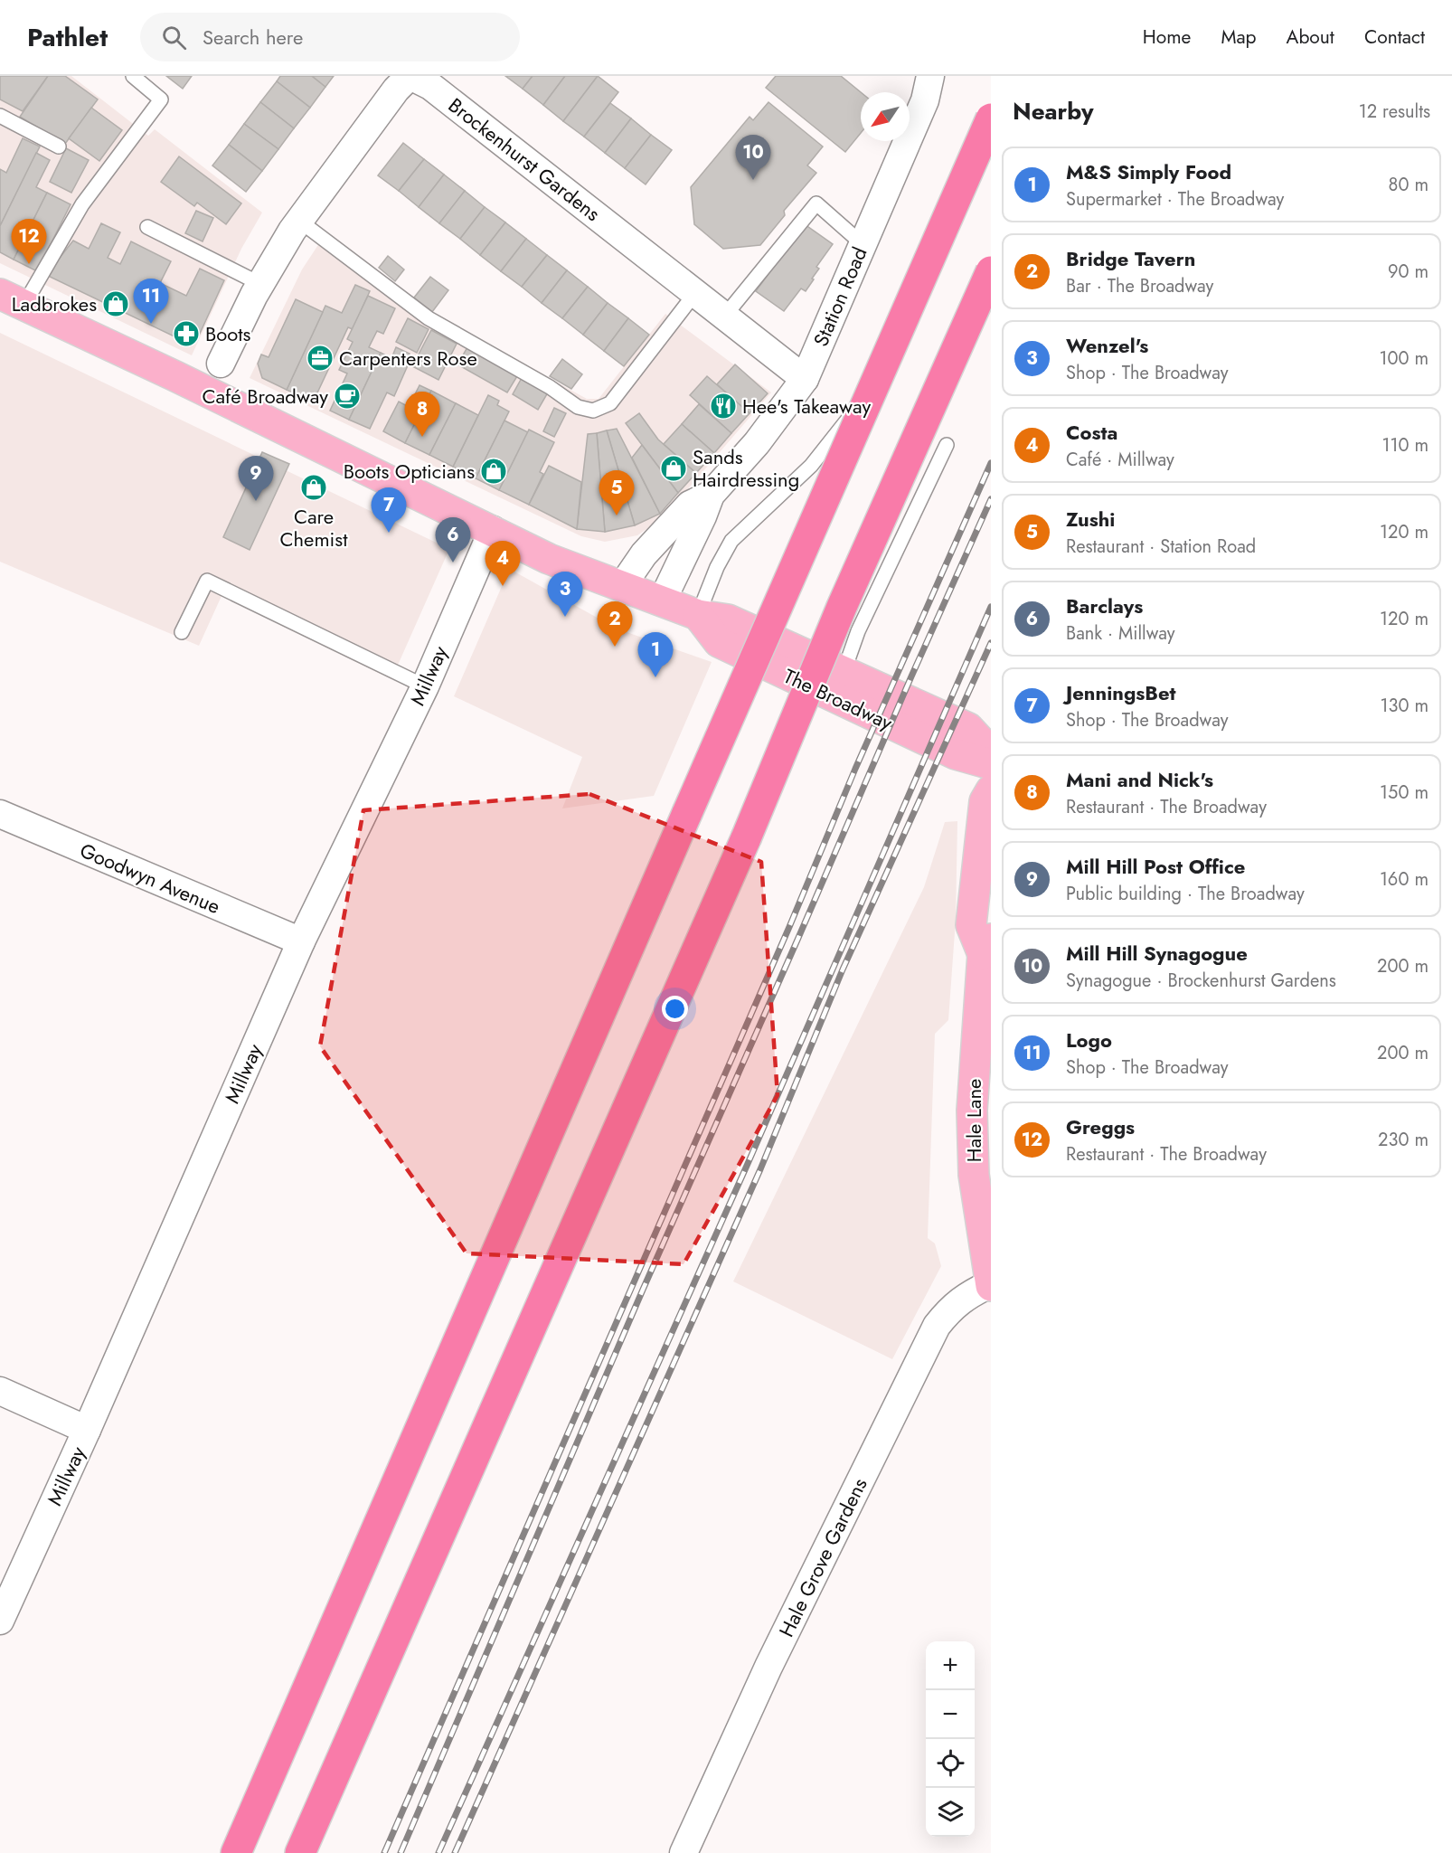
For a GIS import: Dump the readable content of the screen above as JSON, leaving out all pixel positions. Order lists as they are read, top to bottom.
{
  "streets": {
    "main road": ["The Broadway", "Hale Lane"],
    "street": [
      "Brockenhurst Gardens",
      "Station Road",
      "Millway",
      "Goodwyn Avenue",
      "Hale Grove Gardens"
    ]
  },
  "crossings": [
    ["Brockenhurst Gardens", "Station Road"],
    ["Station Road", "The Broadway"],
    ["Millway", "The Broadway"],
    ["Millway", "Goodwyn Avenue"],
    ["Hale Lane", "Hale Grove Gardens"]
  ],
  "places": {
    "shop": [
      "Ladbrokes",
      "Sands Hairdressing",
      "Boots Opticians",
      "Care Chemist"
    ],
    "pharmacy": ["Boots"],
    "office": ["Carpenters Rose"],
    "cafe": ["Café Broadway"],
    "restaurant": ["Hee's Takeaway"]
  },
  "north": "bottom left",
  "page": {
    "header": "Pathlet",
    "search": "Search here",
    "nav": [
      "Home",
      "Map",
      "About",
      "Contact"
    ],
    "heading": ["Nearby", "12 results"],
    "pins": [
      "10",
      "12",
      "11",
      "8",
      "9",
      "5",
      "7",
      "6",
      "4",
      "3",
      "2",
      "1"
    ],
    "list": [
      {
        "mark": "1",
        "name": "M&S Simply Food",
        "note": "Supermarket · The Broadway",
        "value": "80 m"
      },
      {
        "mark": "2",
        "name": "Bridge Tavern",
        "note": "Bar · The Broadway",
        "value": "90 m"
      },
      {
        "mark": "3",
        "name": "Wenzel's",
        "note": "Shop · The Broadway",
        "value": "100 m"
      },
      {
        "mark": "4",
        "name": "Costa",
        "note": "Café · Millway",
        "value": "110 m"
      },
      {
        "mark": "5",
        "name": "Zushi",
        "note": "Restaurant · Station Road",
        "value": "120 m"
      },
      {
        "mark": "6",
        "name": "Barclays",
        "note": "Bank · Millway",
        "value": "120 m"
      },
      {
        "mark": "7",
        "name": "JenningsBet",
        "note": "Shop · The Broadway",
        "value": "130 m"
      },
      {
        "mark": "8",
        "name": "Mani and Nick's",
        "note": "Restaurant · The Broadway",
        "value": "150 m"
      },
      {
        "mark": "9",
        "name": "Mill Hill Post Office",
        "note": "Public building · The Broadway",
        "value": "160 m"
      },
      {
        "mark": "10",
        "name": "Mill Hill Synagogue",
        "note": "Synagogue · Brockenhurst Gardens",
        "value": "200 m"
      },
      {
        "mark": "11",
        "name": "Logo",
        "note": "Shop · The Broadway",
        "value": "200 m"
      },
      {
        "mark": "12",
        "name": "Greggs",
        "note": "Restaurant · The Broadway",
        "value": "230 m"
      }
    ],
    "map_buttons": ["+", "−"]
  }
}
